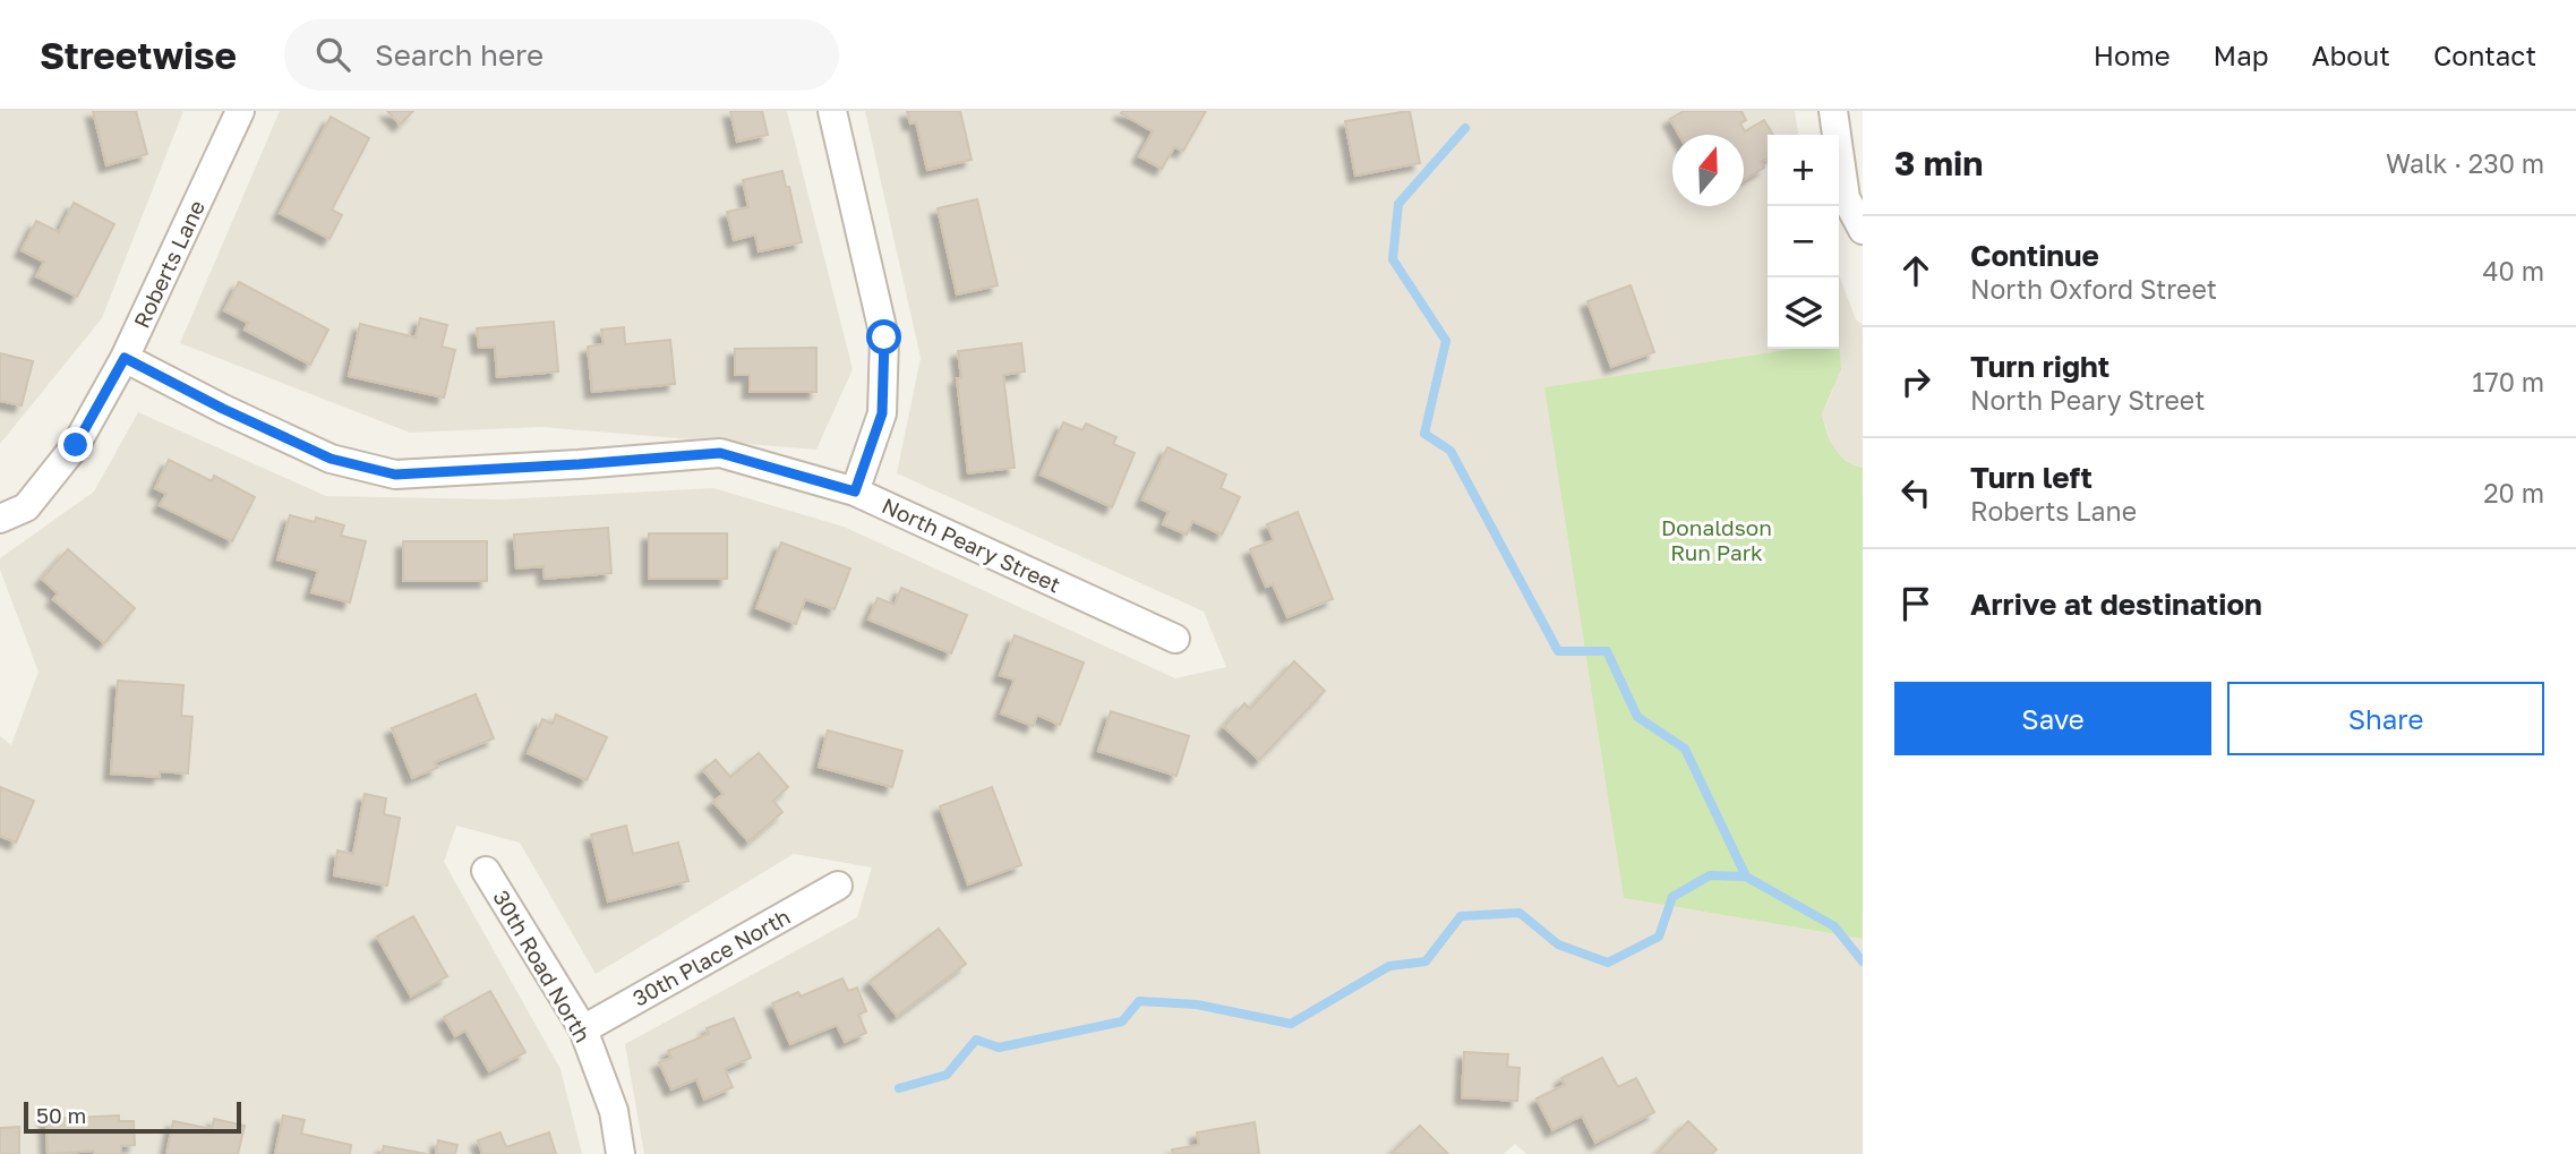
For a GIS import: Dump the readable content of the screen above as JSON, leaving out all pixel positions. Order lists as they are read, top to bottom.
{
  "streets": {
    "street": [
      "Roberts Lane",
      "North Peary Street",
      "30th Place North",
      "30th Road North"
    ]
  },
  "crossings": [
    ["Roberts Lane", "North Peary Street"],
    ["30th Place North", "30th Road North"]
  ],
  "parks": ["Donaldson Run Park"],
  "scale_bar": "50 m",
  "north": "top",
  "page": {
    "header": "Streetwise",
    "search": "Search here",
    "nav": [
      "Home",
      "Map",
      "About",
      "Contact"
    ],
    "heading": ["3 min", "Walk · 230 m"],
    "map_buttons": ["+", "−"],
    "list": [
      ["Continue", "North Oxford Street", "40 m"],
      ["Turn right", "North Peary Street", "170 m"],
      ["Turn left", "Roberts Lane", "20 m"],
      "Arrive at destination"
    ],
    "buttons": ["Save", "Share"],
    "scale": "50 m"
  }
}
